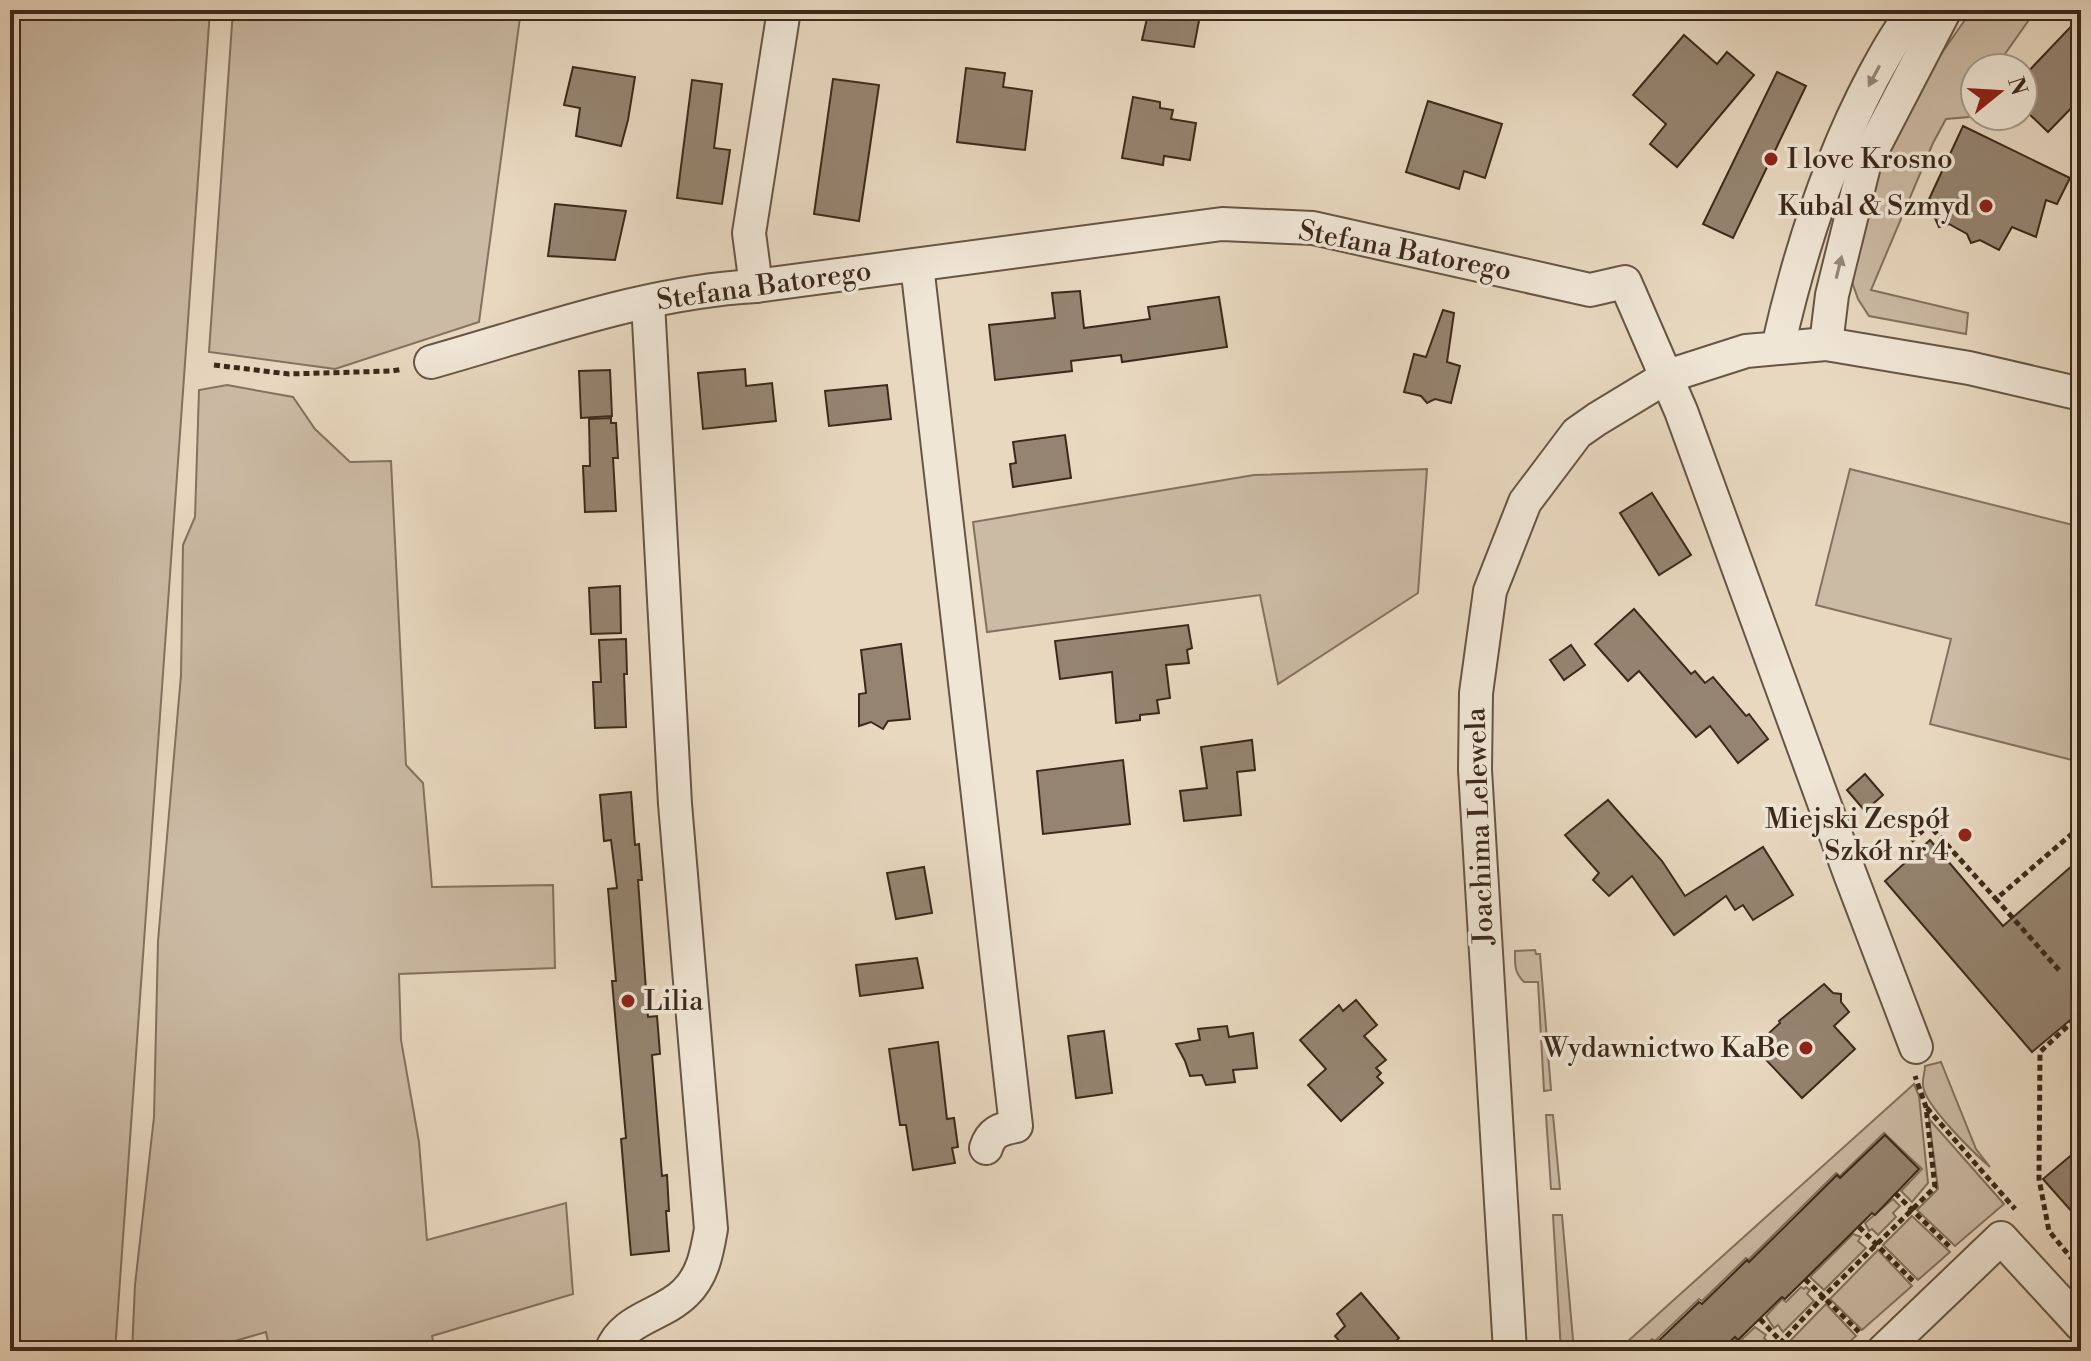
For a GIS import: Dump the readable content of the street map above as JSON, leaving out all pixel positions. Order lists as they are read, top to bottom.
{
  "streets": {
    "street": ["Stefana Batorego", "Joachima Lelewela"]
  },
  "crossings": [
    ["Stefana Batorego", "Joachima Lelewela"]
  ],
  "places": [
    "I love Krosno",
    "Kubal & Szmyd",
    "Miejski Zespół Szkół nr 4",
    "Lilia",
    "Wydawnictwo KaBe"
  ],
  "north": "right"
}
